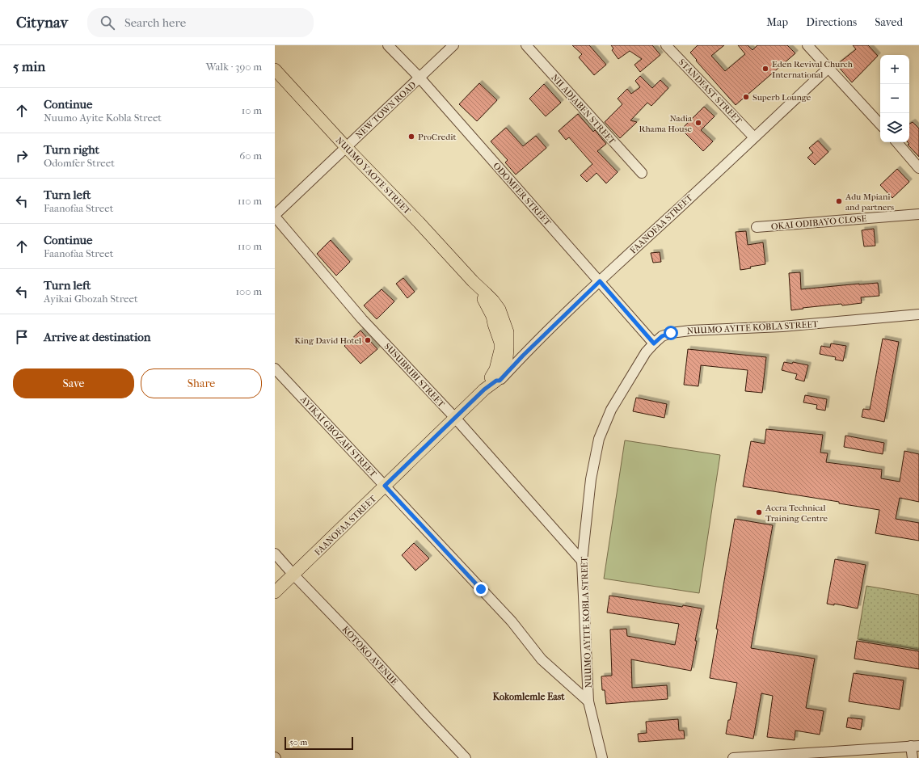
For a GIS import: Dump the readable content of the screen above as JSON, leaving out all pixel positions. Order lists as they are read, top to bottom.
{
  "streets": {
    "main road": ["NUUMO YAOTE STREET", "FAANOFAA STREET"],
    "street": [
      "STANDFAST STREET",
      "NII ADJABEN STREET",
      "NEW TOWN ROAD",
      "ODOMFER STREET",
      "OKAI ODIBAYO CLOSE",
      "NUUMO AYITE KOBLA STREET",
      "SUSUBRIBI STREET",
      "AYIKAI GBOZAH STREET",
      "KOTOKO AVENUE"
    ]
  },
  "crossings": [
    ["STANDFAST STREET", "FAANOFAA STREET"],
    ["NEW TOWN ROAD", "NUUMO YAOTE STREET"],
    ["NEW TOWN ROAD", "ODOMFER STREET"],
    ["NEW TOWN ROAD", "SUSUBRIBI STREET"],
    ["NUUMO YAOTE STREET", "FAANOFAA STREET"],
    ["ODOMFER STREET", "FAANOFAA STREET"],
    ["ODOMFER STREET", "NUUMO AYITE KOBLA STREET"],
    ["FAANOFAA STREET", "SUSUBRIBI STREET"],
    ["FAANOFAA STREET", "AYIKAI GBOZAH STREET"],
    ["FAANOFAA STREET", "KOTOKO AVENUE"],
    ["NUUMO AYITE KOBLA STREET", "SUSUBRIBI STREET"],
    ["NUUMO AYITE KOBLA STREET", "AYIKAI GBOZAH STREET"]
  ],
  "districts": ["Kokomlemle East"],
  "places": [
    "Eden Revival Church International",
    "Superb Lounge",
    "Nadia Rhama House",
    "ProCredit",
    "Adu Mpiani and partners",
    "King David Hotel",
    "Accra Technical Training Centre"
  ],
  "scale_bar": "50 m",
  "page": {
    "header": "Citynav",
    "search": "Search here",
    "nav": ["Map", "Directions", "Saved"],
    "heading": ["5 min", "Walk · 390 m"],
    "map_buttons": ["+", "−"],
    "list": [
      ["Continue", "Nuumo Ayite Kobla Street", "10 m"],
      ["Turn right", "Odomfer Street", "60 m"],
      ["Turn left", "Faanofaa Street", "110 m"],
      ["Continue", "Faanofaa Street", "110 m"],
      ["Turn left", "Ayikai Gbozah Street", "100 m"],
      "Arrive at destination"
    ],
    "buttons": ["Save", "Share"],
    "scale": "50 m"
  }
}
